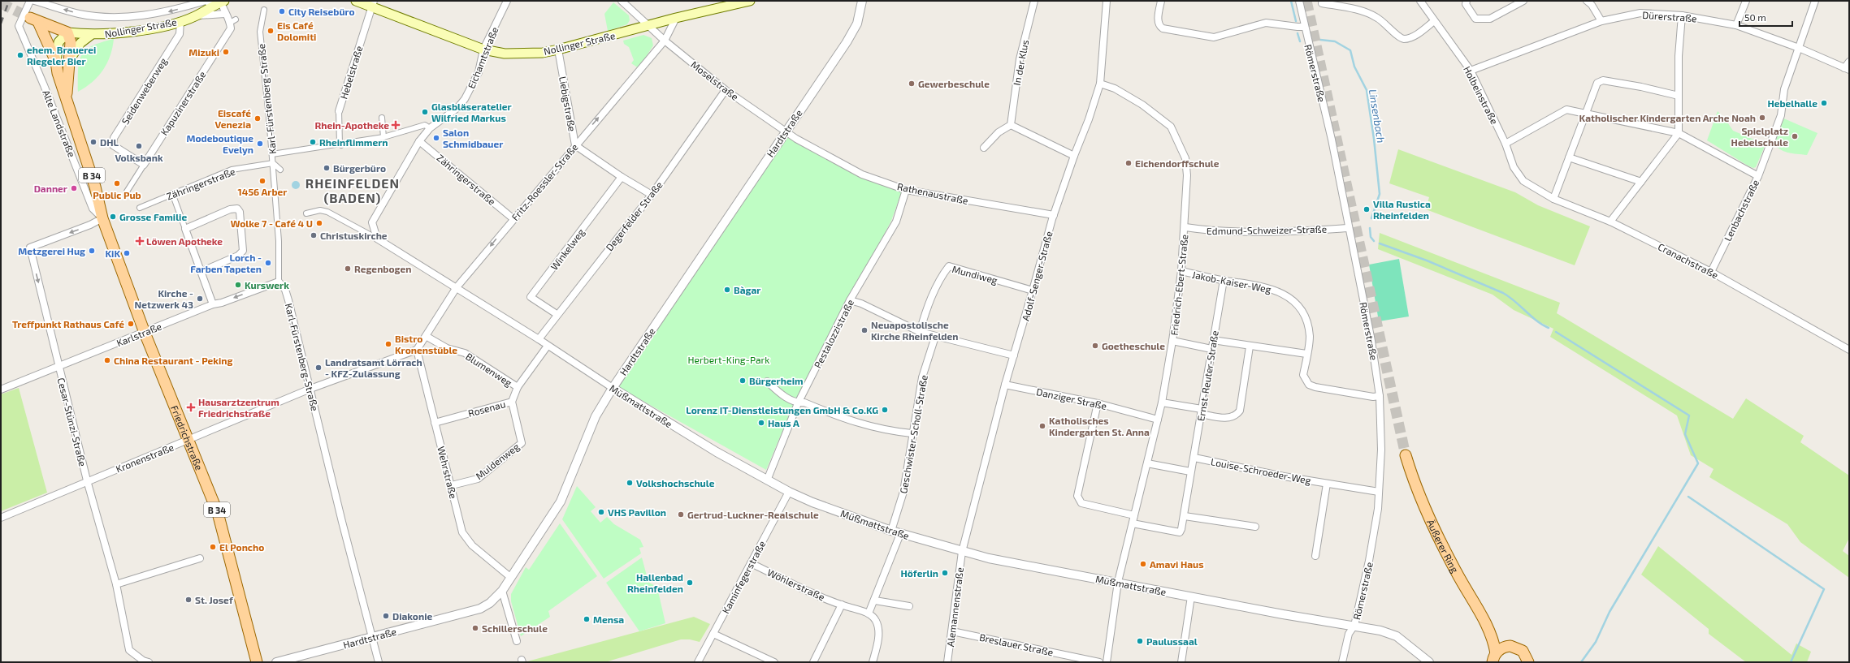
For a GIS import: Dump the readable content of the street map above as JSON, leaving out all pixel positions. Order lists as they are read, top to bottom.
{
  "streets": {
    "main road": [
      "Nollinger Straße",
      "B 34",
      "Friedrichstraße",
      "Äußerer Ring"
    ],
    "street": [
      "Dürerstraße",
      "Eichamtstraße",
      "In der Klus",
      "Hebelstraße",
      "Römerstraße",
      "Moselstraße",
      "Seidenweberweg",
      "Holbeinstraße",
      "Karl-Fürstenberg-Straße",
      "Kapuzinerstraße",
      "Liebigstraße",
      "Alte Landstraße",
      "Hardtstraße",
      "Zähringerstraße",
      "Fritz-Roessler-Straße",
      "Rathenaustraße",
      "Lenbachstraße",
      "Degerfelder Straße",
      "Edmund-Schweizer-Straße",
      "Winkelweg",
      "Cranachstraße",
      "Mundiweg",
      "Adolf-Senger-Straße",
      "Jakob-Kaiser-Weg",
      "Friedrich-Ebert-Straße",
      "Pestalozzistraße",
      "Karlstraße",
      "Blumenweg",
      "Ernst-Reuter-Straße",
      "Danziger Straße",
      "Müßmattstraße",
      "Rosenau",
      "Cesar-Stünzi-Straße",
      "Geschwister-Scholl-Straße",
      "Kronenstraße",
      "Muldenweg",
      "Louise-Schroeder-Weg",
      "Wehrstraße",
      "Kaminfegerstraße",
      "Wöhlerstraße",
      "Alemannenstraße",
      "Breslauer Straße"
    ]
  },
  "crossings": [
    ["Dürerstraße", "Holbeinstraße"],
    ["Nollinger Straße", "Eichamtstraße"],
    ["Nollinger Straße", "Hebelstraße"],
    ["Nollinger Straße", "Moselstraße"],
    ["Nollinger Straße", "Seidenweberweg"],
    ["Nollinger Straße", "Kapuzinerstraße"],
    ["Nollinger Straße", "Liebigstraße"],
    ["Nollinger Straße", "B 34"],
    ["Nollinger Straße", "Fritz-Roessler-Straße"],
    ["Eichamtstraße", "Zähringerstraße"],
    ["Eichamtstraße", "Müßmattstraße"],
    ["Römerstraße", "Edmund-Schweizer-Straße"],
    ["Römerstraße", "Jakob-Kaiser-Weg"],
    ["Römerstraße", "Müßmattstraße"],
    ["Römerstraße", "Louise-Schroeder-Weg"],
    ["Moselstraße", "Hardtstraße"],
    ["Moselstraße", "Fritz-Roessler-Straße"],
    ["Moselstraße", "Rathenaustraße"],
    ["Moselstraße", "Degerfelder Straße"],
    ["Seidenweberweg", "Kapuzinerstraße"],
    ["Holbeinstraße", "Cranachstraße"],
    ["Karl-Fürstenberg-Straße", "Hardtstraße"],
    ["Karl-Fürstenberg-Straße", "Zähringerstraße"],
    ["Karl-Fürstenberg-Straße", "Karlstraße"],
    ["Karl-Fürstenberg-Straße", "Kronenstraße"],
    ["Liebigstraße", "Fritz-Roessler-Straße"],
    ["Liebigstraße", "Degerfelder Straße"],
    ["Liebigstraße", "Winkelweg"],
    ["Alte Landstraße", "B 34"],
    ["Alte Landstraße", "Cesar-Stünzi-Straße"],
    ["Alte Landstraße", "Friedrichstraße"],
    ["Hardtstraße", "Rathenaustraße"],
    ["Hardtstraße", "Müßmattstraße"],
    ["Hardtstraße", "Wehrstraße"],
    ["B 34", "Cesar-Stünzi-Straße"],
    ["B 34", "Friedrichstraße"],
    ["Zähringerstraße", "Fritz-Roessler-Straße"],
    ["Fritz-Roessler-Straße", "Blumenweg"],
    ["Fritz-Roessler-Straße", "Müßmattstraße"],
    ["Fritz-Roessler-Straße", "Kronenstraße"],
    ["Fritz-Roessler-Straße", "Wehrstraße"],
    ["Rathenaustraße", "Adolf-Senger-Straße"],
    ["Rathenaustraße", "Pestalozzistraße"],
    ["Lenbachstraße", "Cranachstraße"],
    ["Degerfelder Straße", "Winkelweg"],
    ["Degerfelder Straße", "Müßmattstraße"],
    ["Edmund-Schweizer-Straße", "Friedrich-Ebert-Straße"],
    ["Mundiweg", "Adolf-Senger-Straße"],
    ["Adolf-Senger-Straße", "Friedrich-Ebert-Straße"],
    ["Adolf-Senger-Straße", "Danziger Straße"],
    ["Adolf-Senger-Straße", "Müßmattstraße"],
    ["Adolf-Senger-Straße", "Alemannenstraße"],
    ["Jakob-Kaiser-Weg", "Friedrich-Ebert-Straße"],
    ["Jakob-Kaiser-Weg", "Ernst-Reuter-Straße"],
    ["Friedrich-Ebert-Straße", "Ernst-Reuter-Straße"],
    ["Friedrich-Ebert-Straße", "Danziger Straße"],
    ["Friedrich-Ebert-Straße", "Müßmattstraße"],
    ["Pestalozzistraße", "Müßmattstraße"],
    ["Karlstraße", "Cesar-Stünzi-Straße"],
    ["Karlstraße", "Friedrichstraße"],
    ["Blumenweg", "Rosenau"],
    ["Ernst-Reuter-Straße", "Louise-Schroeder-Weg"],
    ["Müßmattstraße", "Rosenau"],
    ["Müßmattstraße", "Geschwister-Scholl-Straße"],
    ["Müßmattstraße", "Kaminfegerstraße"],
    ["Müßmattstraße", "Alemannenstraße"],
    ["Rosenau", "Muldenweg"],
    ["Rosenau", "Wehrstraße"],
    ["Cesar-Stünzi-Straße", "Friedrichstraße"],
    ["Cesar-Stünzi-Straße", "Kronenstraße"],
    ["Friedrichstraße", "Kronenstraße"],
    ["Kronenstraße", "Wehrstraße"],
    ["Muldenweg", "Wehrstraße"],
    ["Kaminfegerstraße", "Wöhlerstraße"],
    ["Alemannenstraße", "Breslauer Straße"]
  ],
  "districts": ["RHEINFELDEN (BADEN)"],
  "water": ["Linsenbach"],
  "parks": ["Herbert-King-Park"],
  "places": {
    "other": [
      "City Reisebüro",
      "Eis Café Dolomiti",
      "Mizuki",
      "ehem. Brauerei Riegeler Bier",
      "Gewerbeschule",
      "Hebelhalle",
      "Glasbläseratelier Wilfried Markus",
      "Katholischer Kindergarten Arche Noah",
      "Eiscafé Venezia",
      "Spielplatz Hebelschule",
      "Salon Schmidbauer",
      "DHL",
      "Rheinflimmern",
      "Modeboutique Evelyn",
      "Volksbank",
      "Eichendorffschule",
      "Bürgerbüro",
      "1456 Arber",
      "Public Pub",
      "Danner",
      "Villa Rustica Rheinfelden",
      "Grosse Familie",
      "Wolke 7 - Café 4 U",
      "Christuskirche",
      "Metzgerei Hug",
      "KiK",
      "Lorch - Farben Tapeten",
      "Regenbogen",
      "Kurswerk",
      "Bàgar",
      "Kirche - Netzwerk 43",
      "Treffpunkt Rathaus Café",
      "Neuapostolische Kirche Rheinfelden",
      "Bistro Kronenstüble",
      "Goetheschule",
      "China Restaurant - Peking",
      "Landratsamt Lörrach - KFZ-Zulassung",
      "Bürgerheim",
      "Lorenz IT-Dienstleistungen GmbH & Co.KG",
      "Haus A",
      "Katholisches Kindergarten St. Anna",
      "Volkshochschule",
      "VHS Pavillon",
      "Gertrud-Luckner-Realschule",
      "El Poncho",
      "Amavi Haus",
      "Höferlin",
      "Hallenbad Rheinfelden",
      "St. Josef",
      "Diakonie",
      "Mensa",
      "Schillerschule",
      "Paulussaal"
    ],
    "health": ["Rhein-Apotheke", "Löwen Apotheke", "Hausarztzentrum Friedrichstraße"]
  },
  "scale_bar": "50 m"
}
